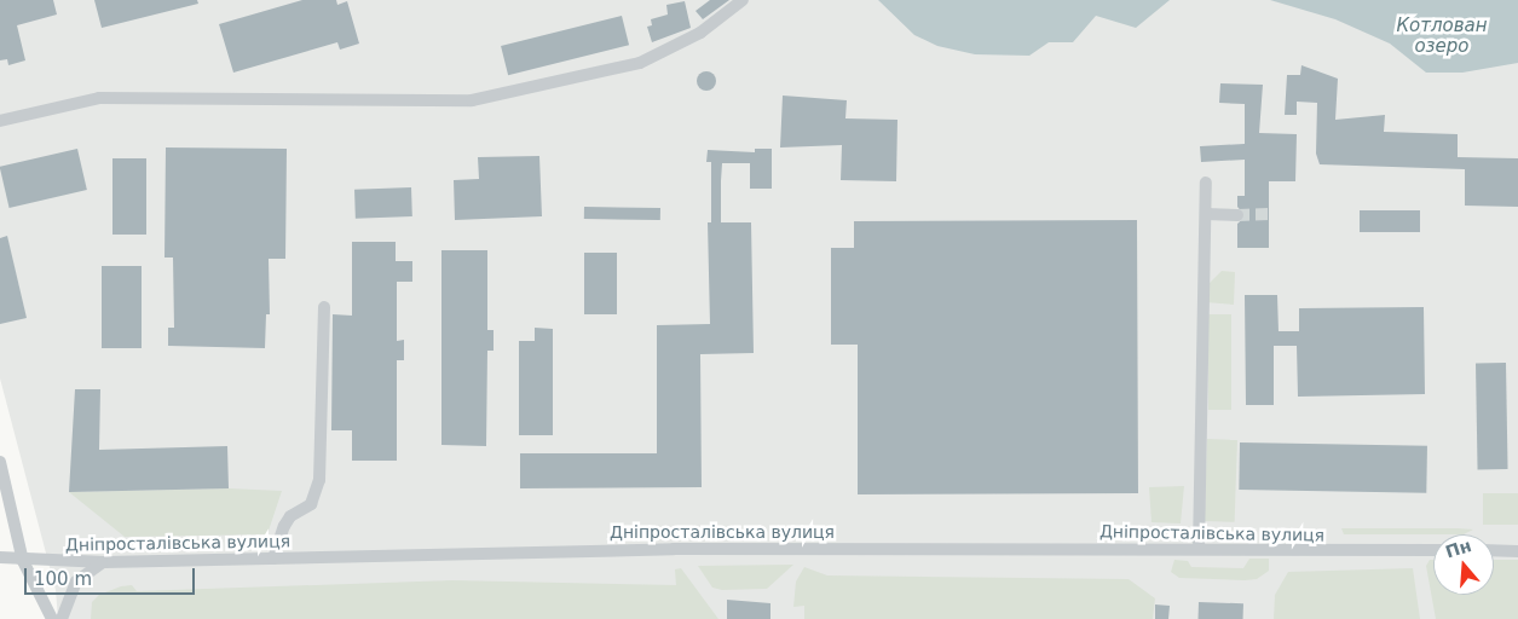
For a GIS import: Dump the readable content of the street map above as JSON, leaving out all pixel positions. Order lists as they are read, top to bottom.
{
  "streets": {
    "street": ["Дніпросталівська вулиця"]
  },
  "water": ["Котлован озеро"],
  "scale_bar": "100 m",
  "north": "top"
}
